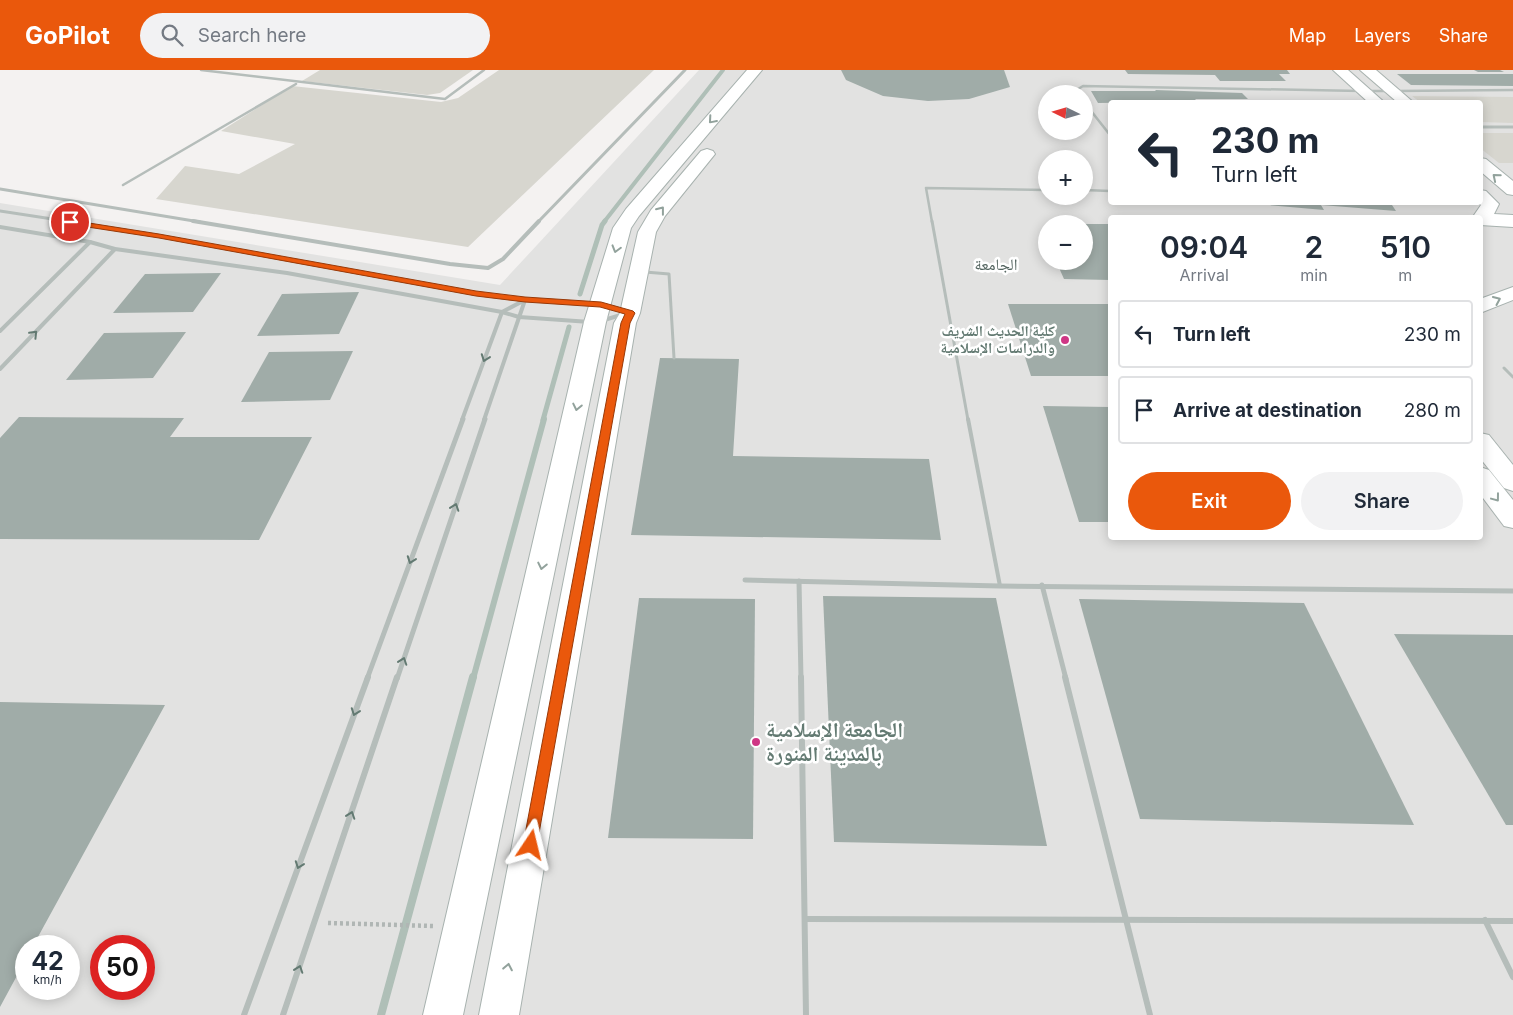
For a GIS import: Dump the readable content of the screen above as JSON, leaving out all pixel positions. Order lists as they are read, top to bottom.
{
  "districts": ["الجامعة"],
  "places": ["كلية الحديث الشريف والدراسات الإسلامية", "الجامعة الإسلامية بالمدينة المنورة"],
  "north": "left",
  "page": {
    "header": "GoPilot",
    "search": "Search here",
    "nav": ["Map", "Layers", "Share"],
    "map_buttons": ["+", "−"],
    "turn": ["230 m", "Turn left"],
    "eta": [
      "09:04",
      "Arrival",
      "2",
      "min",
      "510",
      "m"
    ],
    "list": [
      {
        "name": "Turn left",
        "value": "230 m"
      },
      {
        "name": "Arrive at destination",
        "value": "280 m"
      }
    ],
    "buttons": ["Exit", "Share"],
    "speed": "42 km/h",
    "limit": "50"
  }
}
